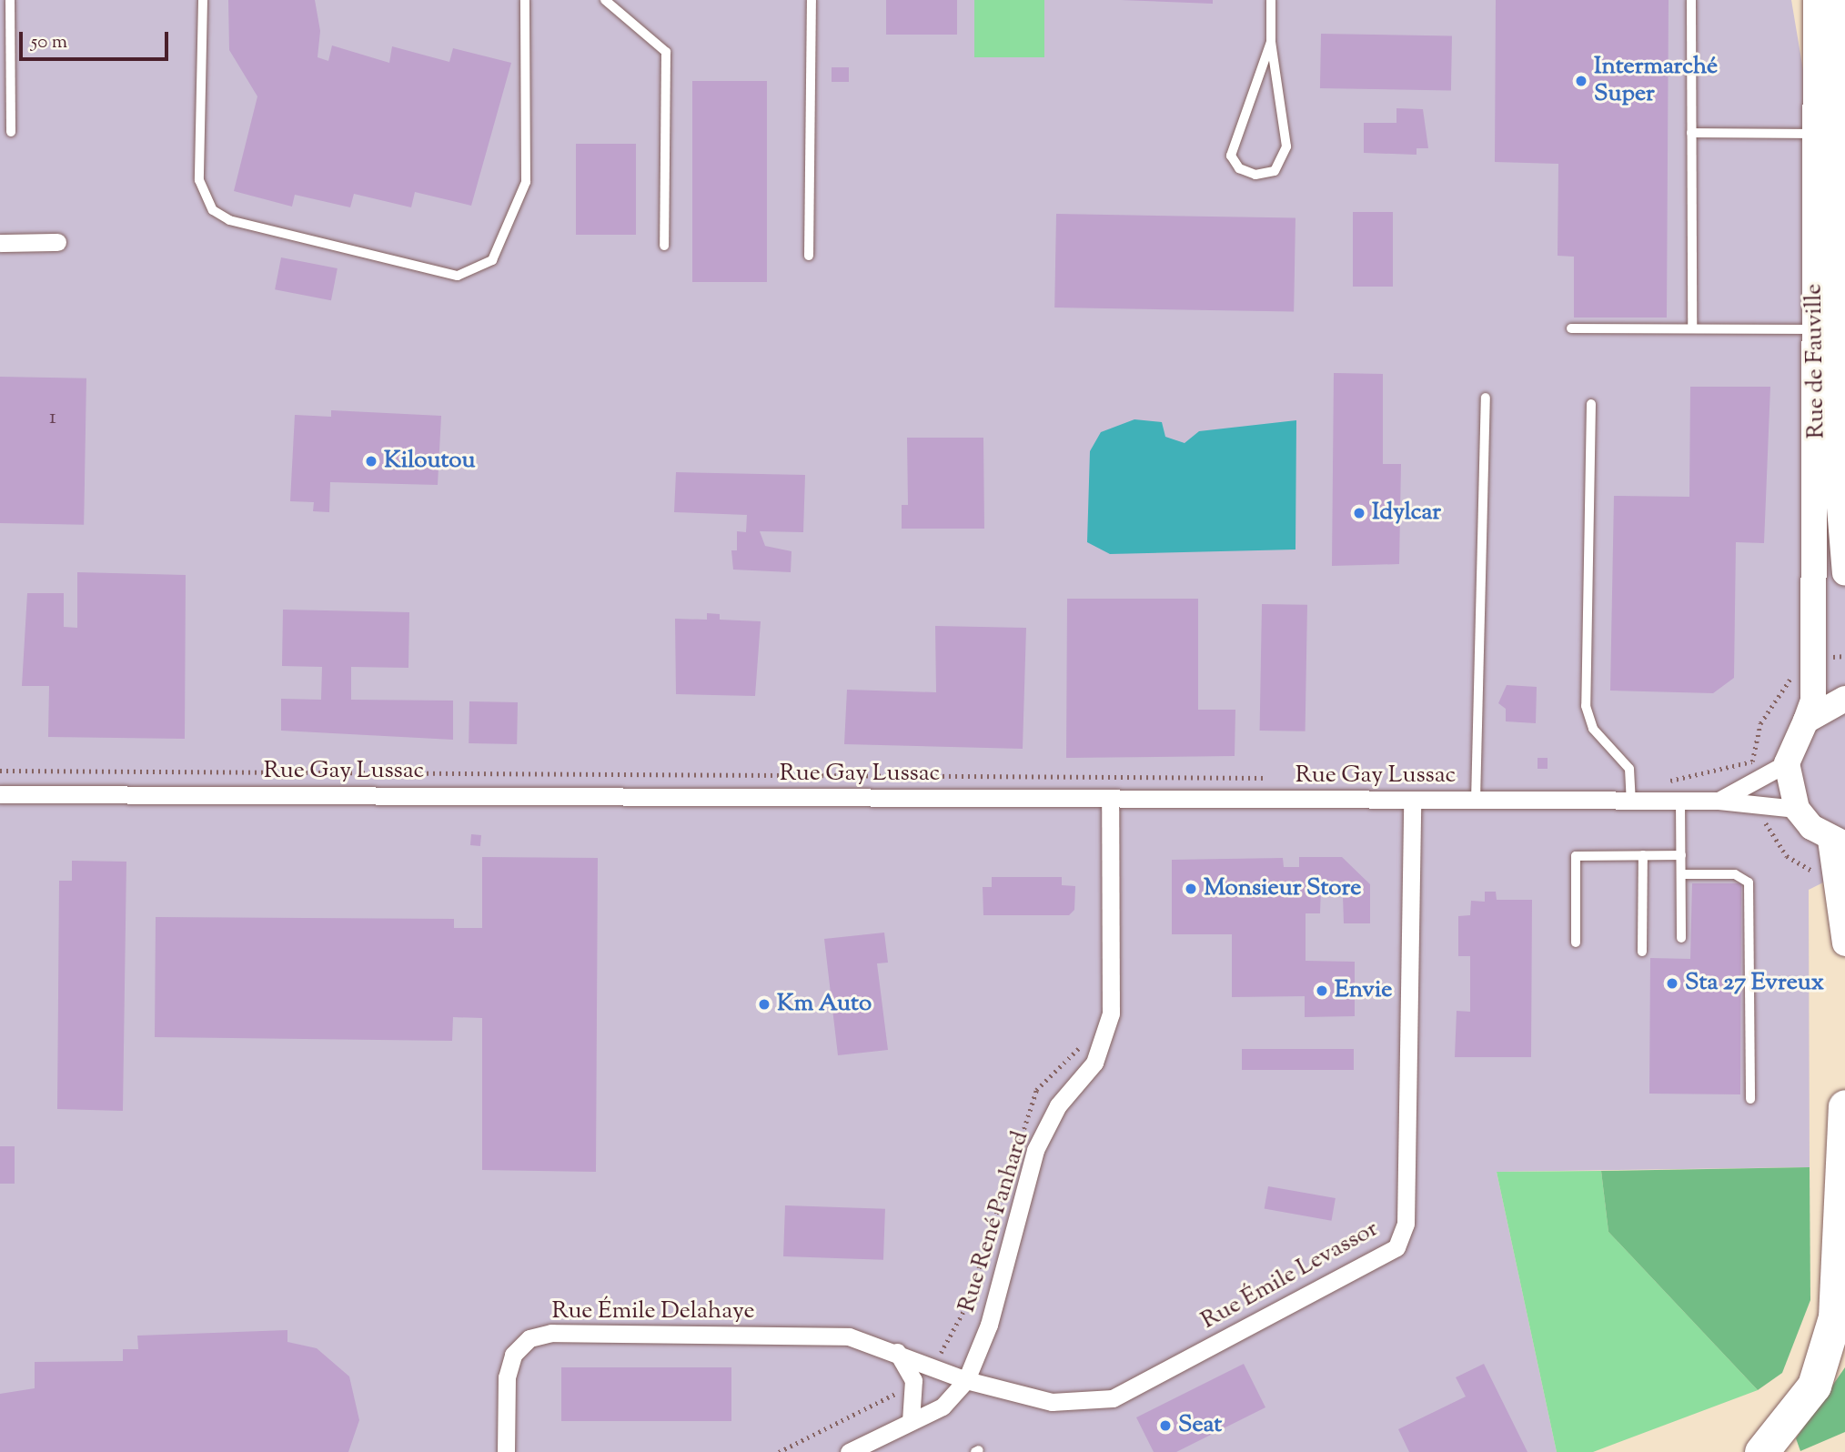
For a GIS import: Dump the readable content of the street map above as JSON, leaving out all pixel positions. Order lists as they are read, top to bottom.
{
  "streets": {
    "main road": ["Rue de Fauville"],
    "street": [
      "Rue Gay Lussac",
      "Rue René Panhard",
      "Rue Émile Levassor",
      "Rue Émile Delahaye"
    ]
  },
  "crossings": [
    ["Rue de Fauville", "Rue Gay Lussac"],
    ["Rue Gay Lussac", "Rue René Panhard"],
    ["Rue Gay Lussac", "Rue Émile Levassor"],
    ["Rue René Panhard", "Rue Émile Levassor"],
    ["Rue René Panhard", "Rue Émile Delahaye"],
    ["Rue Émile Levassor", "Rue Émile Delahaye"]
  ],
  "places": [
    "Intermarché Super",
    "Kiloutou",
    "Idylcar",
    "Monsieur Store",
    "Sta 27 Evreux",
    "Envie",
    "Km Auto",
    "Seat"
  ],
  "house_numbers": ["1"],
  "scale_bar": "50 m"
}
